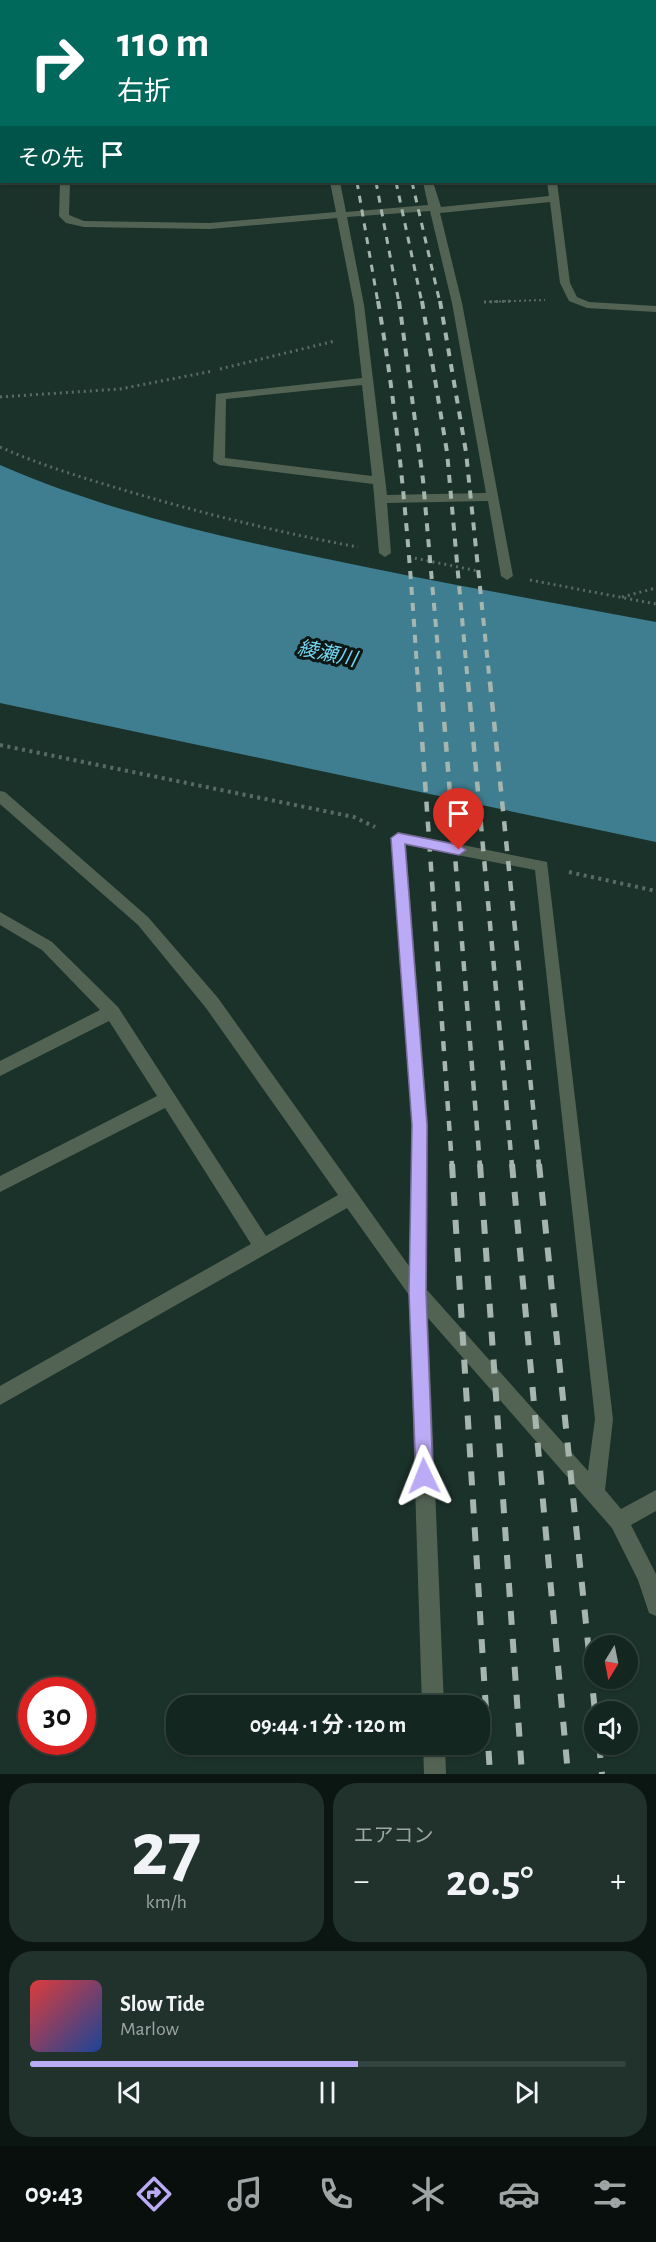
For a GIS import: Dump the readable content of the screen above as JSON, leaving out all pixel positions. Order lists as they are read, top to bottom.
{
  "water": ["綾瀬川"],
  "north": "bottom",
  "page": {
    "turn": ["110 m", "右折"],
    "then": "その先",
    "limit": "30",
    "trip": "09:44 · 1 分 · 120 m",
    "tile": [
      ["27", "km/h"],
      "エアコン"
    ],
    "heat": ["−", "20.5°", "+"],
    "song": ["Slow Tide", "Marlow"],
    "tabs": "09:43"
  }
}
